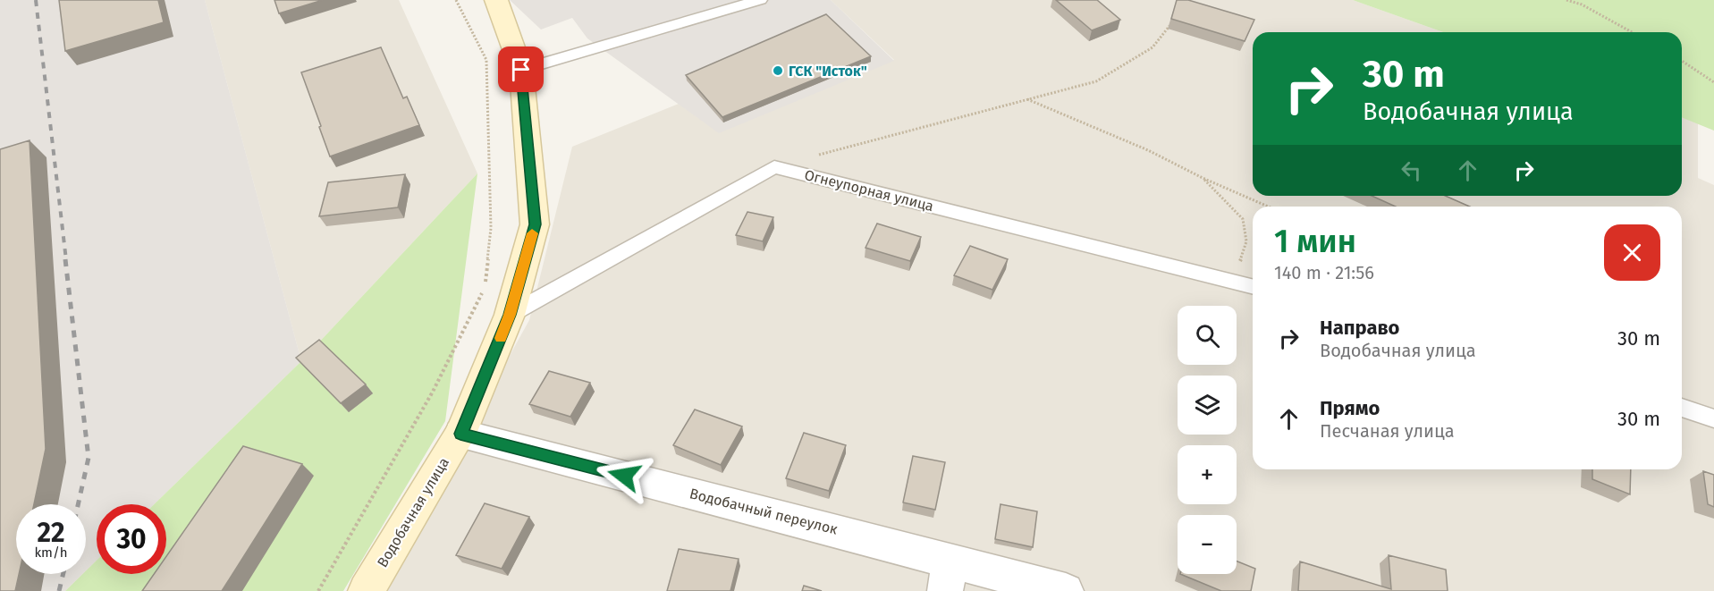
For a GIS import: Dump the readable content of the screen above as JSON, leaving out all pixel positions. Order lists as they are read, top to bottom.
{
  "streets": {
    "street": ["Водобачный переулок", "Водобачная улица"],
    "lane": ["Огнеупорная улица"]
  },
  "crossings": [
    ["Водобачный переулок", "Водобачная улица"]
  ],
  "places": ["ГСК \"Исток\""],
  "page": {
    "turn": ["30 m", "Водобачная улица"],
    "heading": ["1 мин", "140 m · 21:56"],
    "list": [
      {
        "name": "Направо",
        "note": "Водобачная улица",
        "value": "30 m"
      },
      {
        "name": "Прямо",
        "note": "Песчаная улица",
        "value": "30 m"
      }
    ],
    "map_buttons": ["+", "−"],
    "speed": "22 km/h",
    "limit": "30"
  }
}
